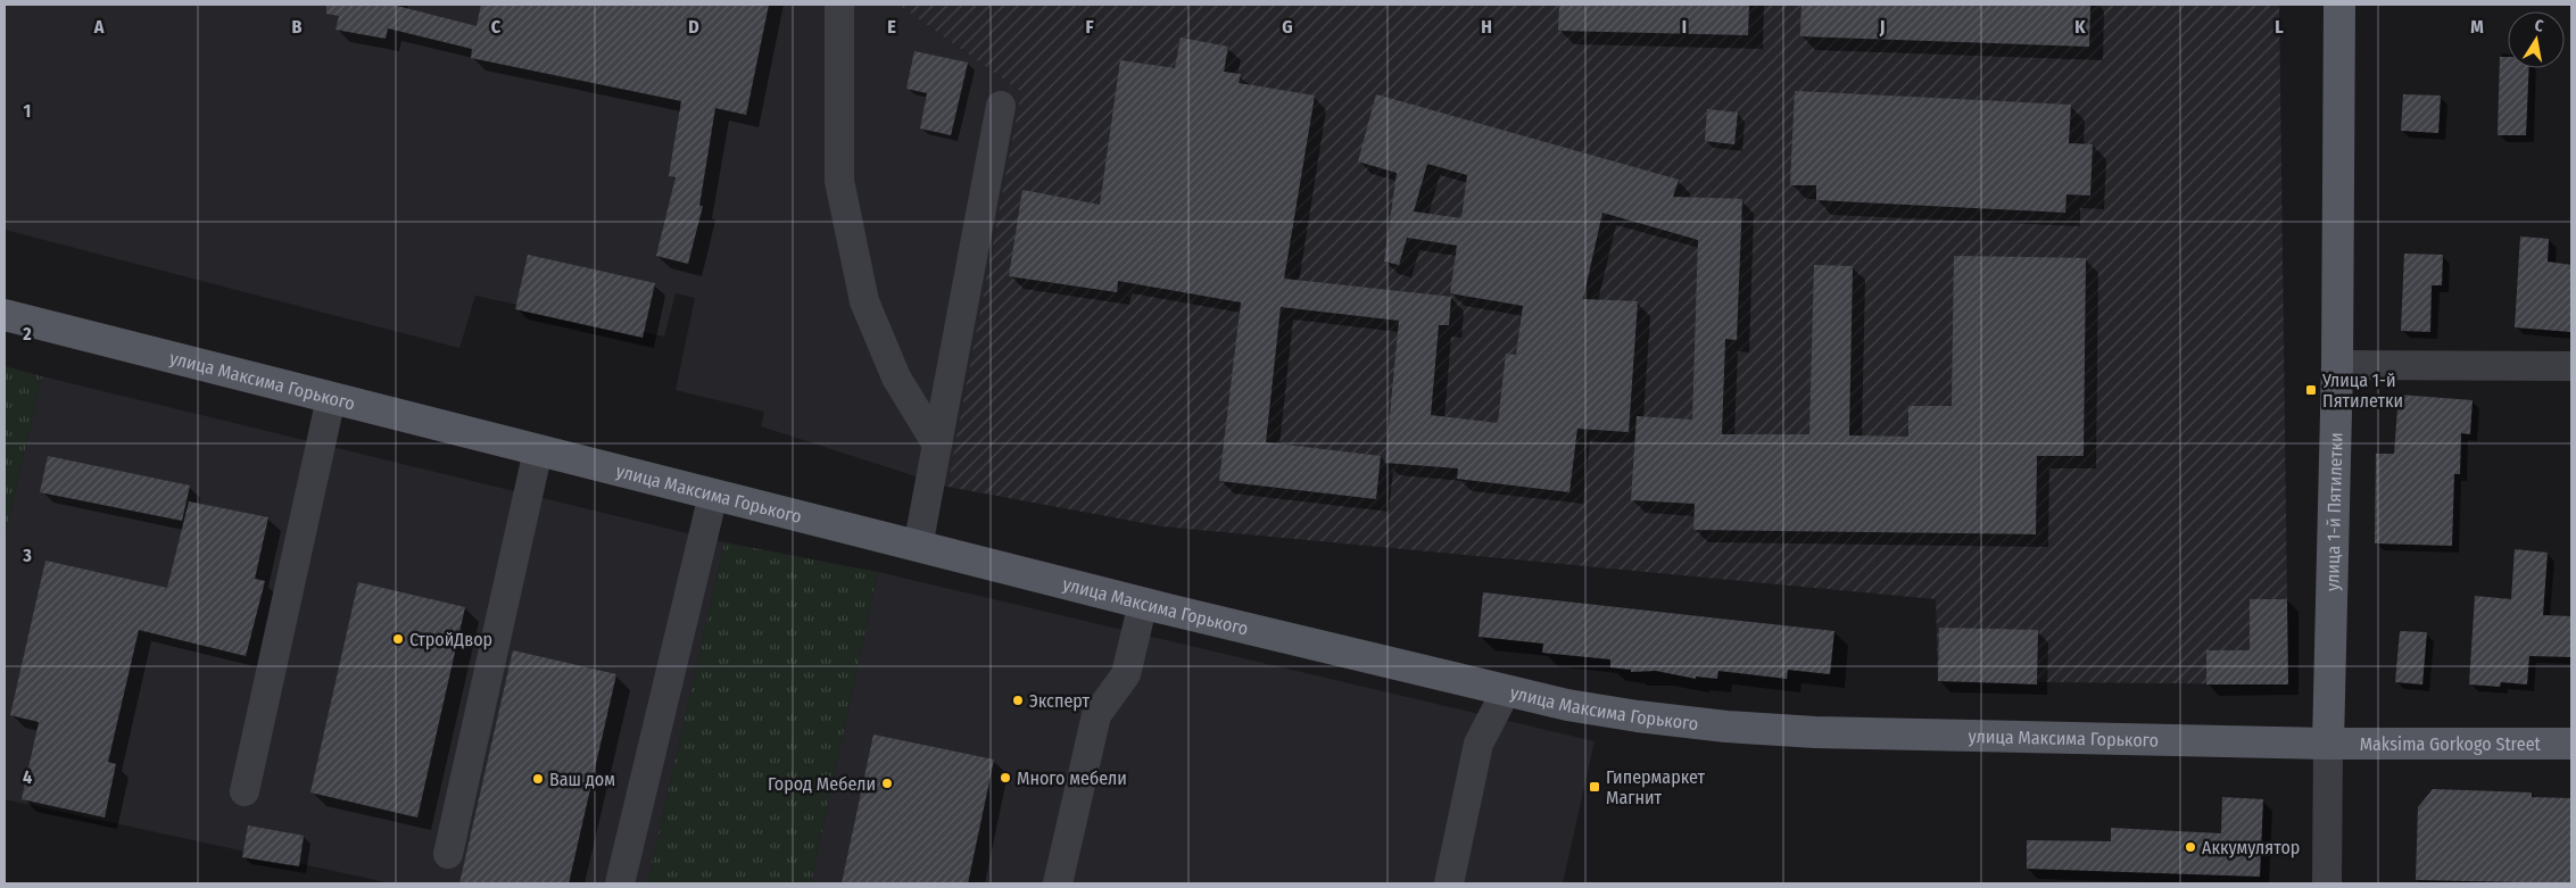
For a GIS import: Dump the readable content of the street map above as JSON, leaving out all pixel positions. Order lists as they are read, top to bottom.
{
  "streets": {
    "main road": ["улица Максима Горького", "улица 1-й Пятилетки", "Maksima Gorkogo Street"]
  },
  "crossings": [
    ["улица Максима Горького", "улица 1-й Пятилетки"],
    ["улица Максима Горького", "Maksima Gorkogo Street"],
    ["улица 1-й Пятилетки", "Maksima Gorkogo Street"]
  ],
  "places": {
    "transit": ["Улица 1-й Пятилетки", "Гипермаркет Магнит"],
    "other": [
      "СтройДвор",
      "Эксперт",
      "Много мебели",
      "Ваш дом",
      "Город Мебели",
      "Аккумулятор"
    ]
  },
  "north": "top",
  "grid": {
    "columns": [
      "A",
      "B",
      "C",
      "D",
      "E",
      "F",
      "G",
      "H",
      "I",
      "J",
      "K",
      "L",
      "M"
    ],
    "rows": [
      "1",
      "2",
      "3",
      "4"
    ]
  }
}
